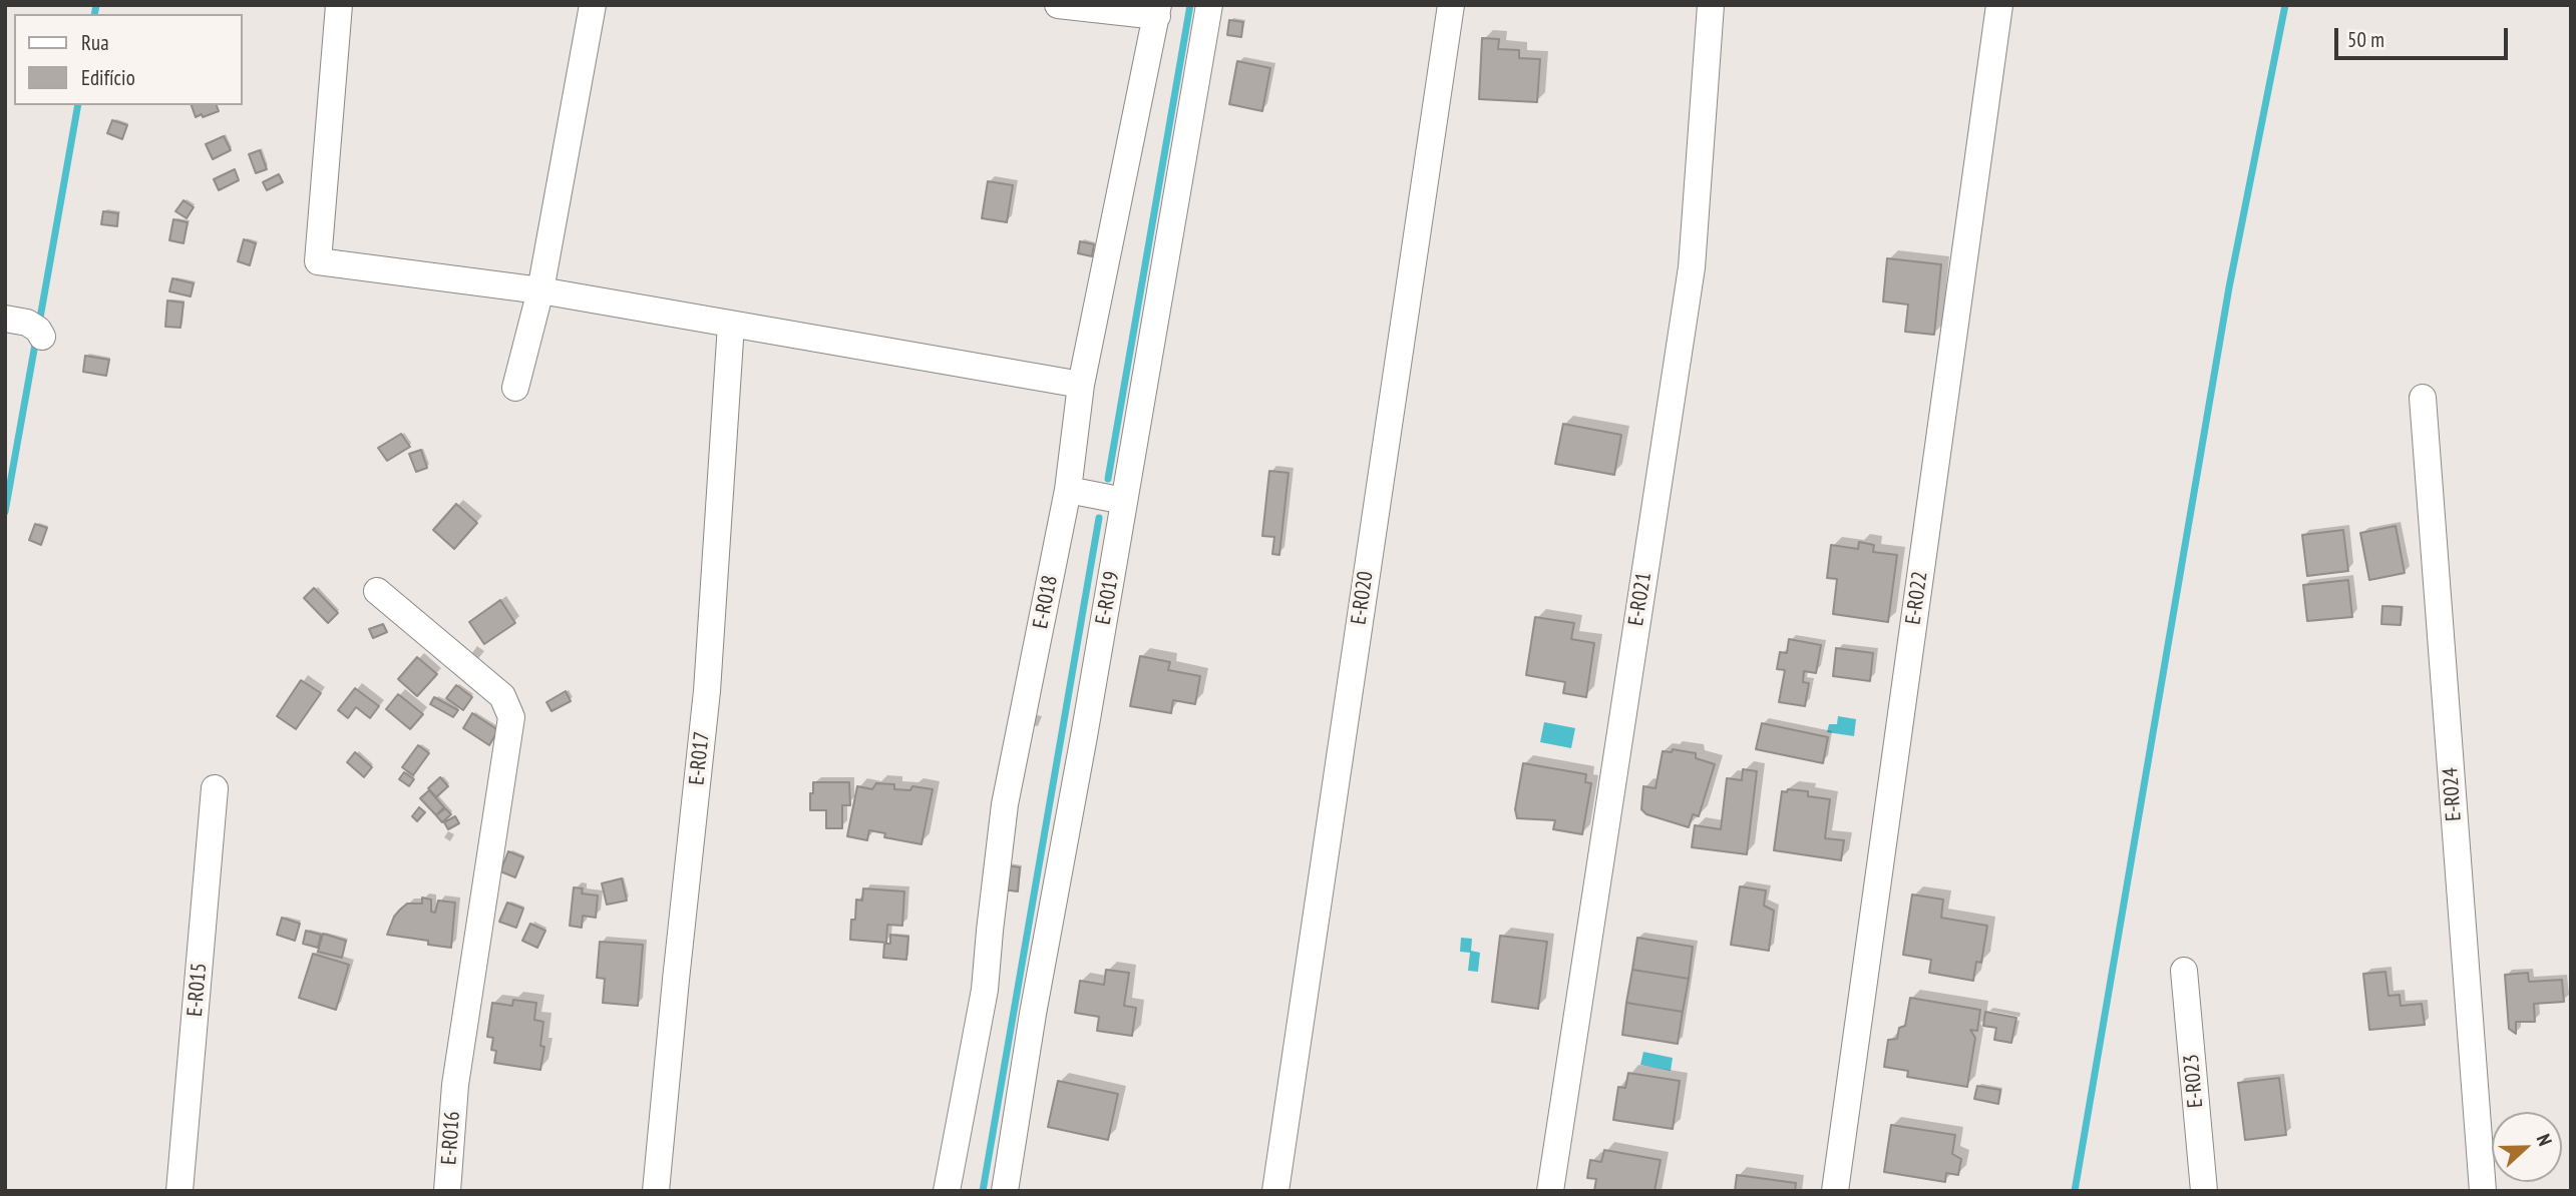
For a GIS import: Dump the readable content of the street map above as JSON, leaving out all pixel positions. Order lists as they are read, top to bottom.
{
  "streets": {
    "street": [
      "E-R019",
      "E-R020",
      "E-R022",
      "E-R021",
      "E-R018",
      "E-R017",
      "E-R024",
      "E-R015",
      "E-R023",
      "E-R016"
    ]
  },
  "legend": ["Rua", "Edifício"],
  "scale_bar": "50 m",
  "north": "right"
}
